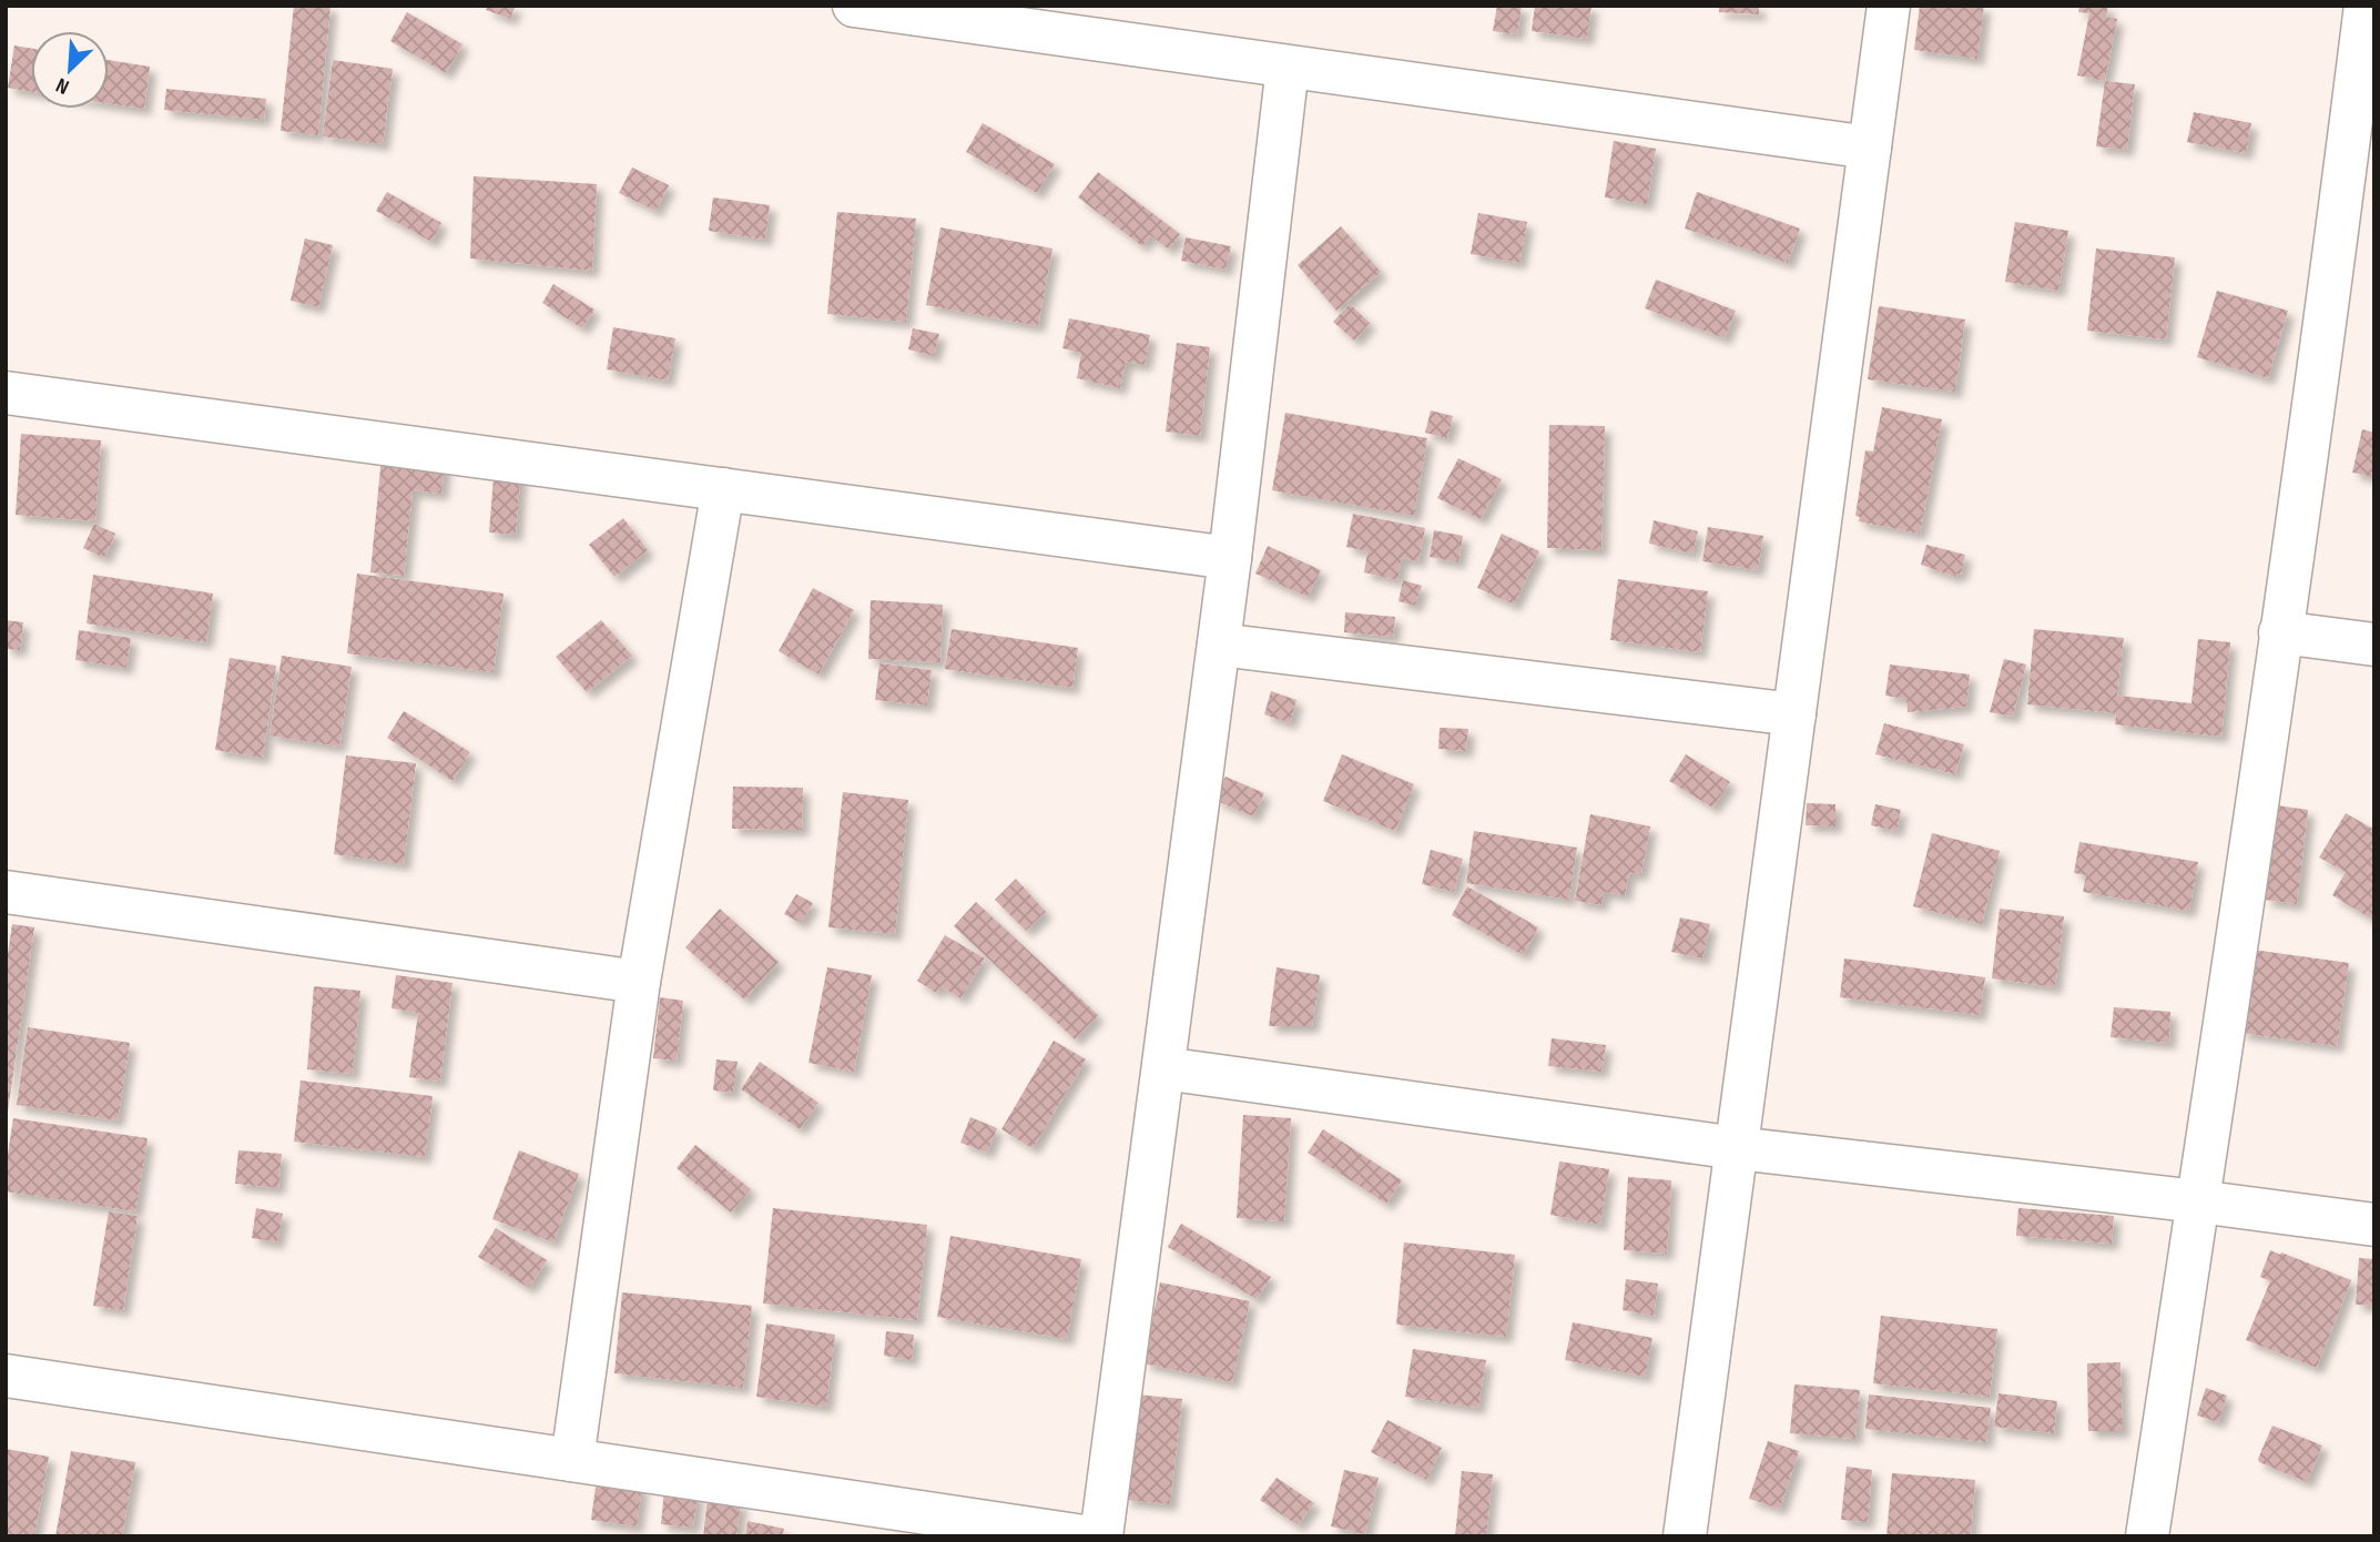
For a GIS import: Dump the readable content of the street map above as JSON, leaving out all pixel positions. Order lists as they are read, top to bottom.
{
  "north": "bottom left"
}
